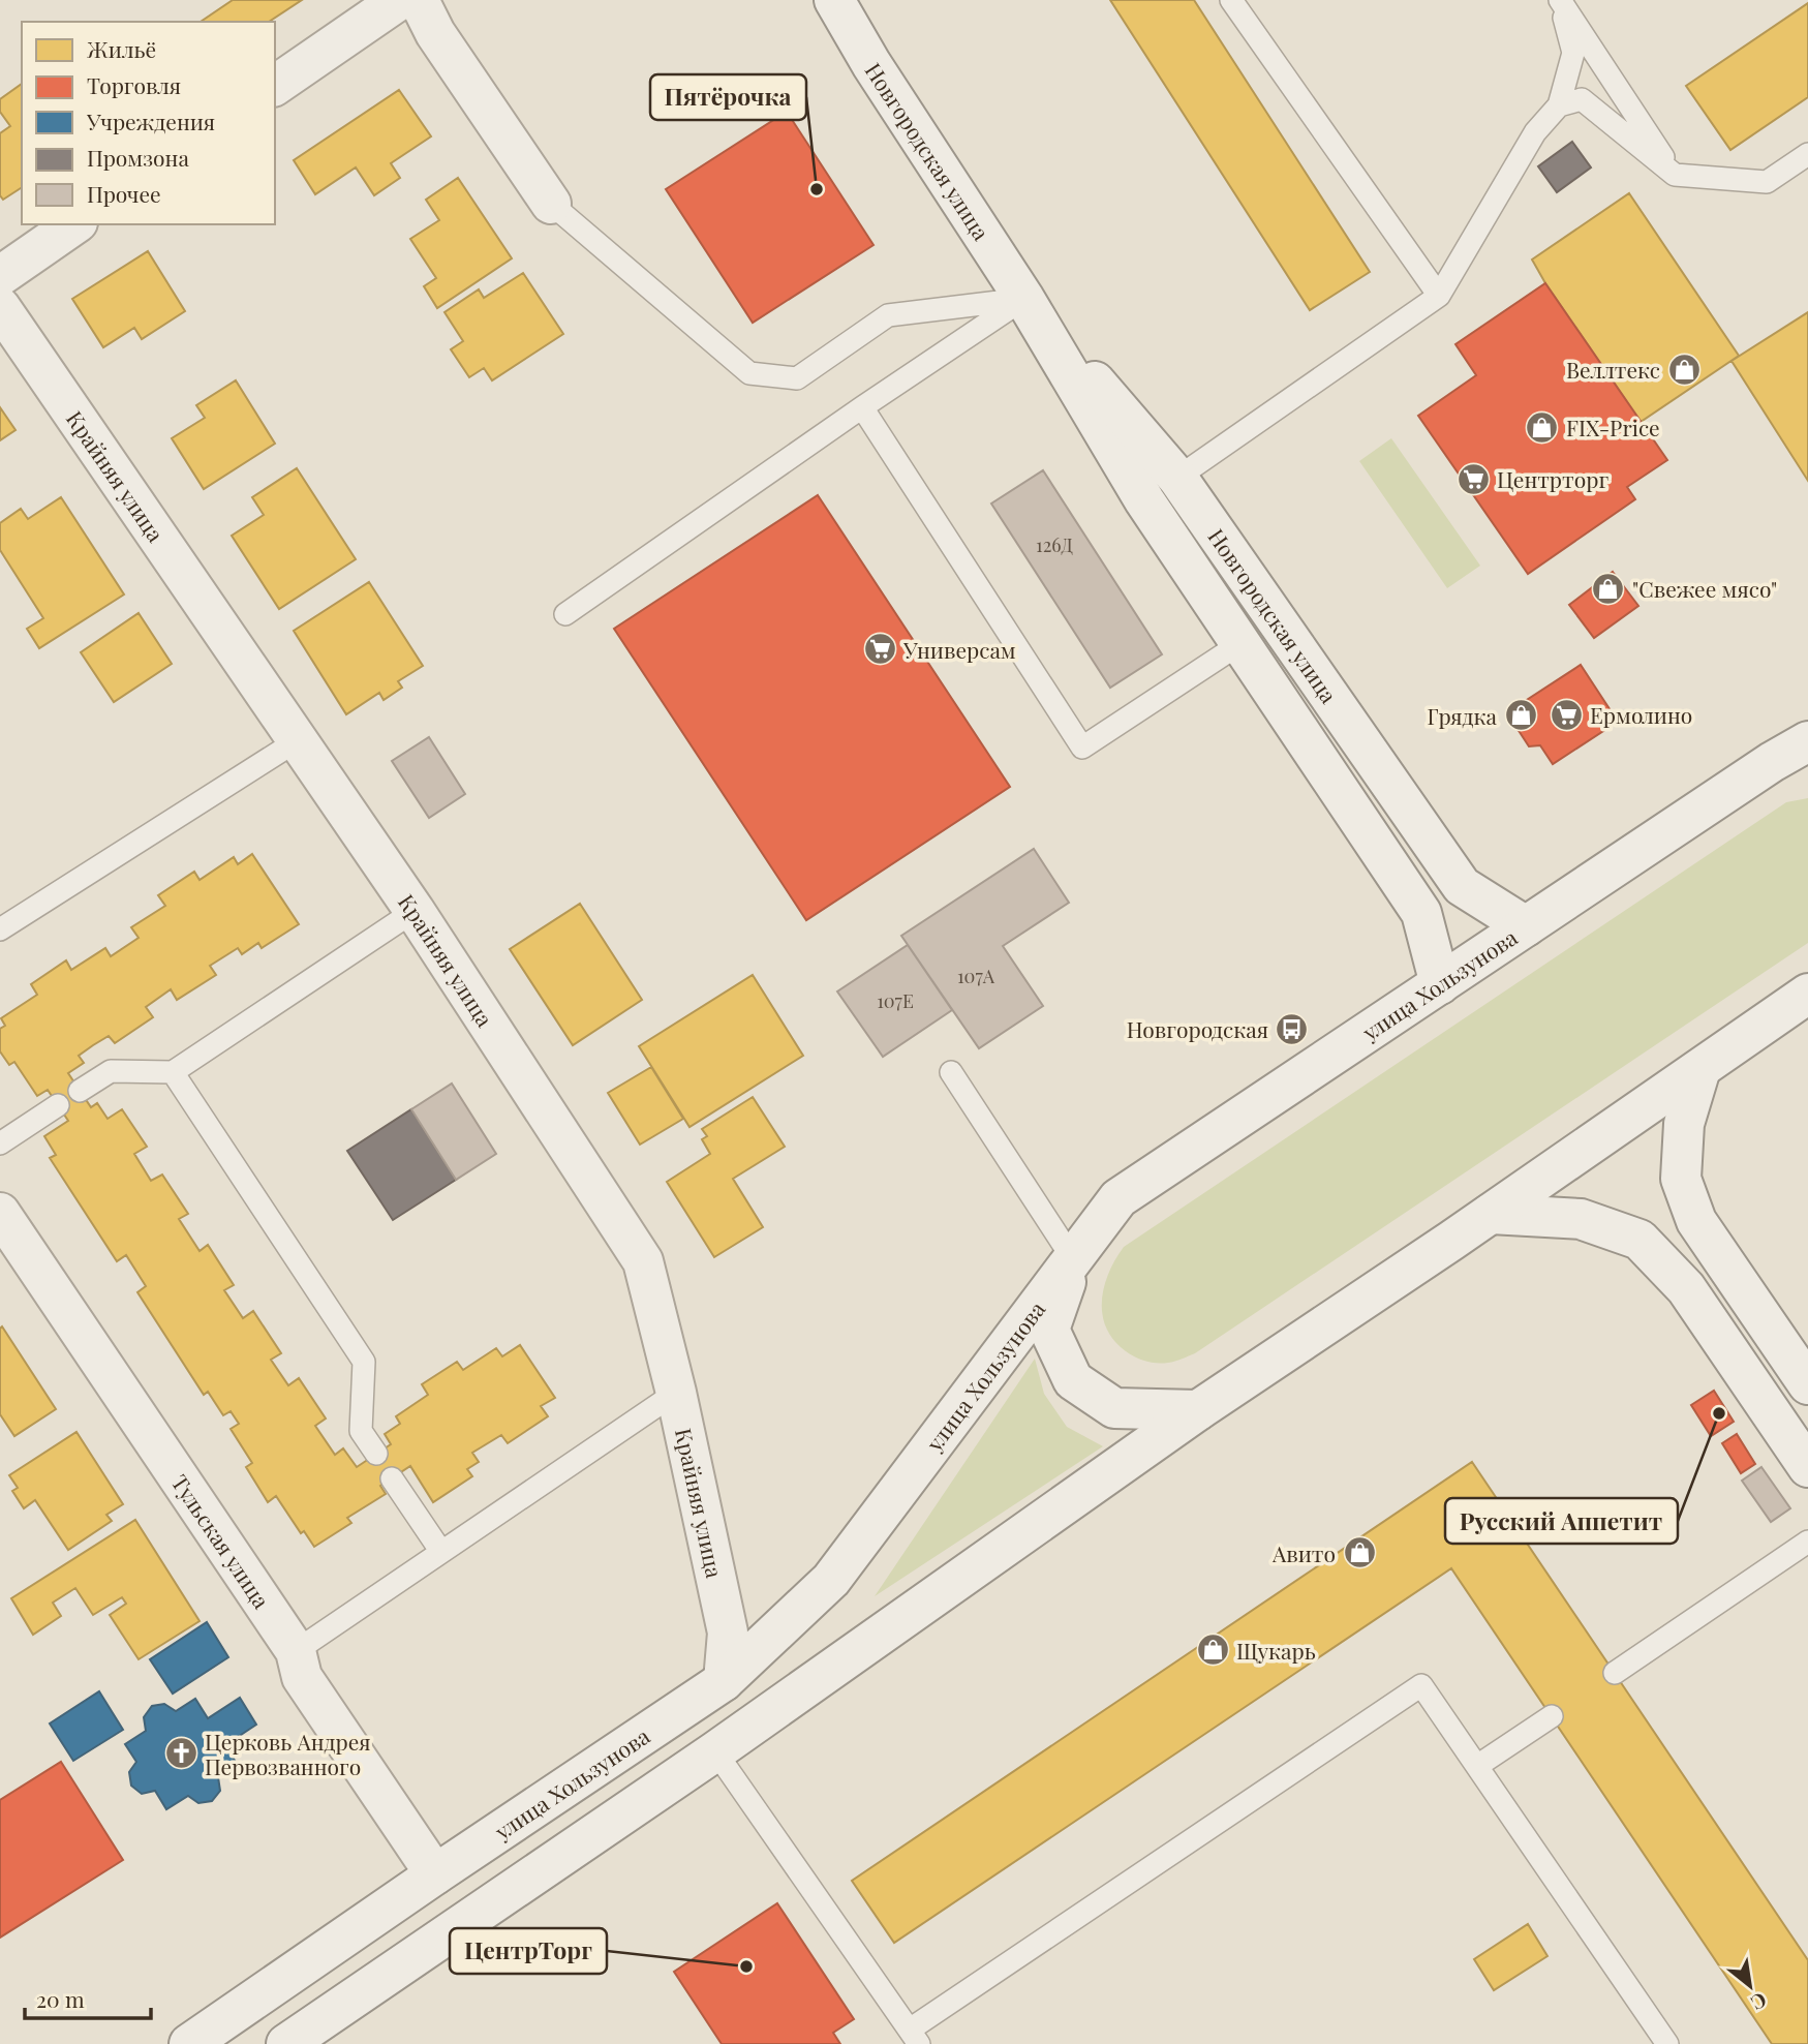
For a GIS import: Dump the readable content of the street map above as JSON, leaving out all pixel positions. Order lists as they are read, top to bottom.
{
  "streets": {
    "street": [
      "Новгородская улица",
      "Крайняя улица",
      "улица Хользунова",
      "Тульская улица"
    ]
  },
  "crossings": [
    ["Новгородская улица", "улица Хользунова"],
    ["Крайняя улица", "улица Хользунова"],
    ["улица Хользунова", "Тульская улица"]
  ],
  "places": {
    "other": ["Пятёрочка", "Русский Аппетит", "ЦентрТорг"],
    "shop": [
      "Веллтекс",
      "FIX-Price",
      "\"Свежее мясо\"",
      "Грядка",
      "Авито",
      "Щукарь"
    ],
    "supermarket": ["Центрторг", "Универсам", "Ермолино"],
    "bus stop": ["Новгородская"],
    "church": ["Церковь Андрея Первозванного"]
  },
  "house_numbers": ["126Д", "107А", "107Е"],
  "legend": [
    "Жильё",
    "Торговля",
    "Учреждения",
    "Промзона",
    "Прочее"
  ],
  "scale_bar": "20 m",
  "north": "bottom right"
}
